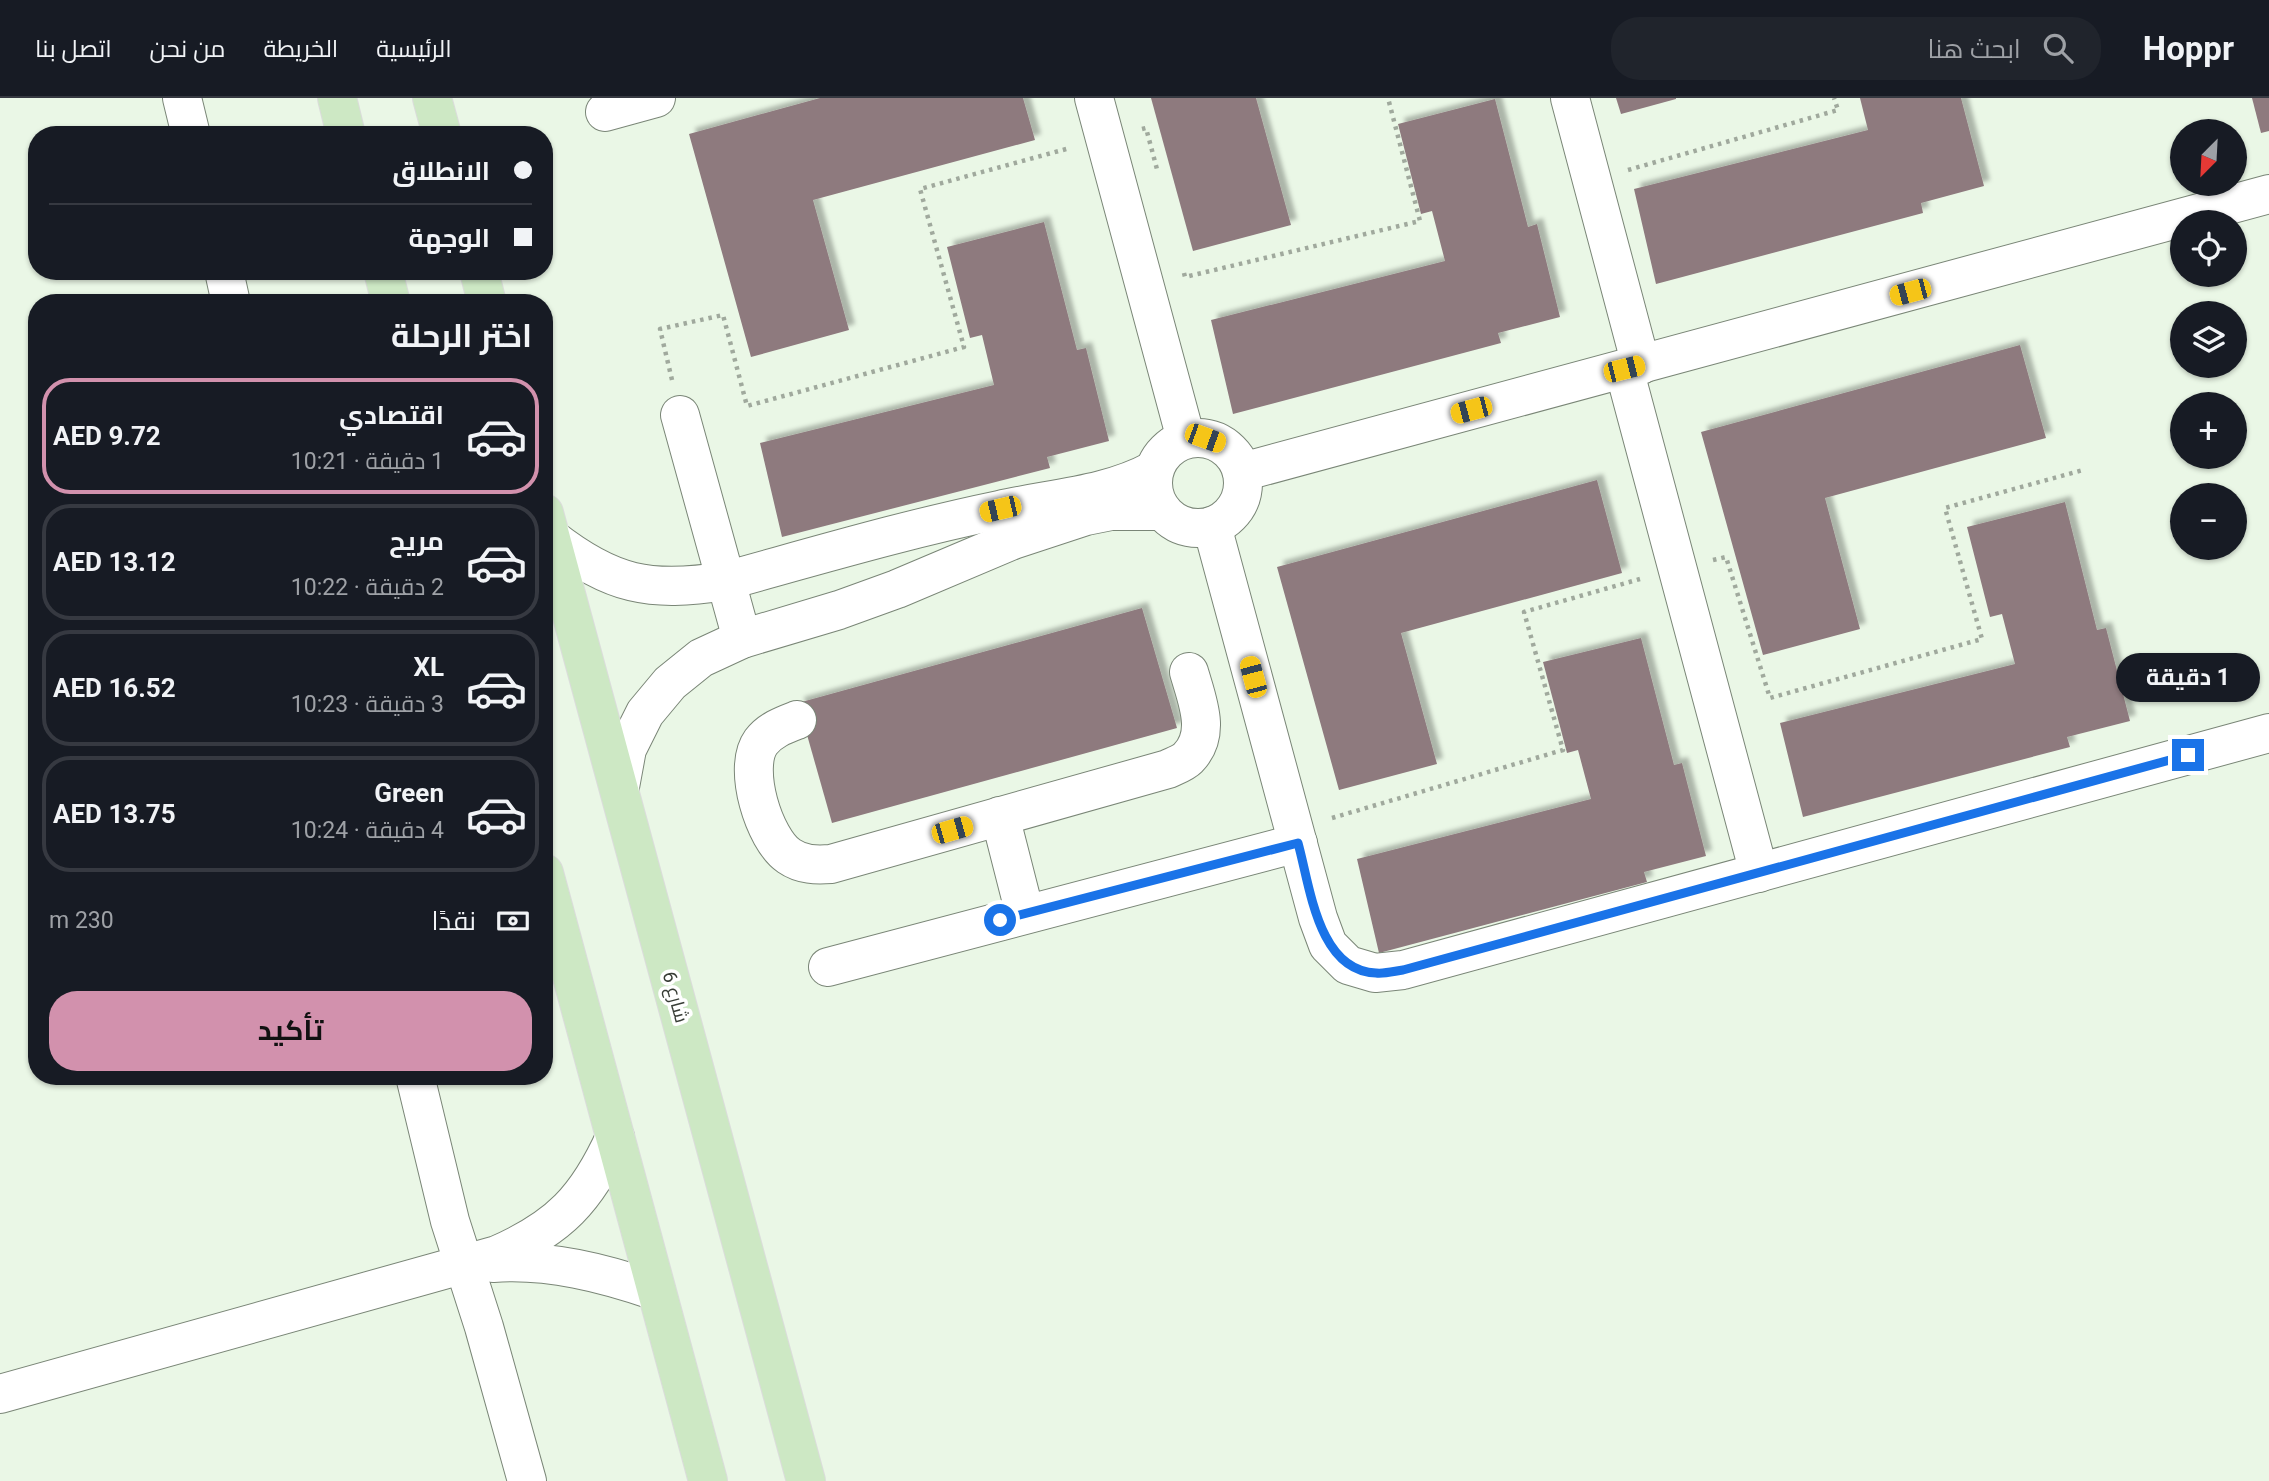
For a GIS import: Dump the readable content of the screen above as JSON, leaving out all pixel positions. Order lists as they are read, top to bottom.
{
  "streets": {
    "main road": ["شارع 6"]
  },
  "north": "bottom left",
  "page": {
    "header": "Hoppr",
    "search": "ابحث هنا",
    "nav": [
      "الرئيسية",
      "الخريطة",
      "من نحن",
      "اتصل بنا"
    ],
    "map_buttons": ["+", "−"],
    "banner": ["الانطلاق", "الوجهة"],
    "heading": "اختر الرحلة",
    "list": [
      {
        "name": "اقتصادي",
        "note": "1 دقيقة · 10:21",
        "value": "AED 9.72"
      },
      {
        "name": "مريح",
        "note": "2 دقيقة · 10:22",
        "value": "AED 13.12"
      },
      {
        "name": "XL",
        "note": "3 دقيقة · 10:23",
        "value": "AED 16.52"
      },
      {
        "name": "Green",
        "note": "4 دقيقة · 10:24",
        "value": "AED 13.75"
      }
    ],
    "bubble": "1 دقيقة",
    "pay": ["نقدًا", "230 m"],
    "buttons": "تأكيد"
  }
}
